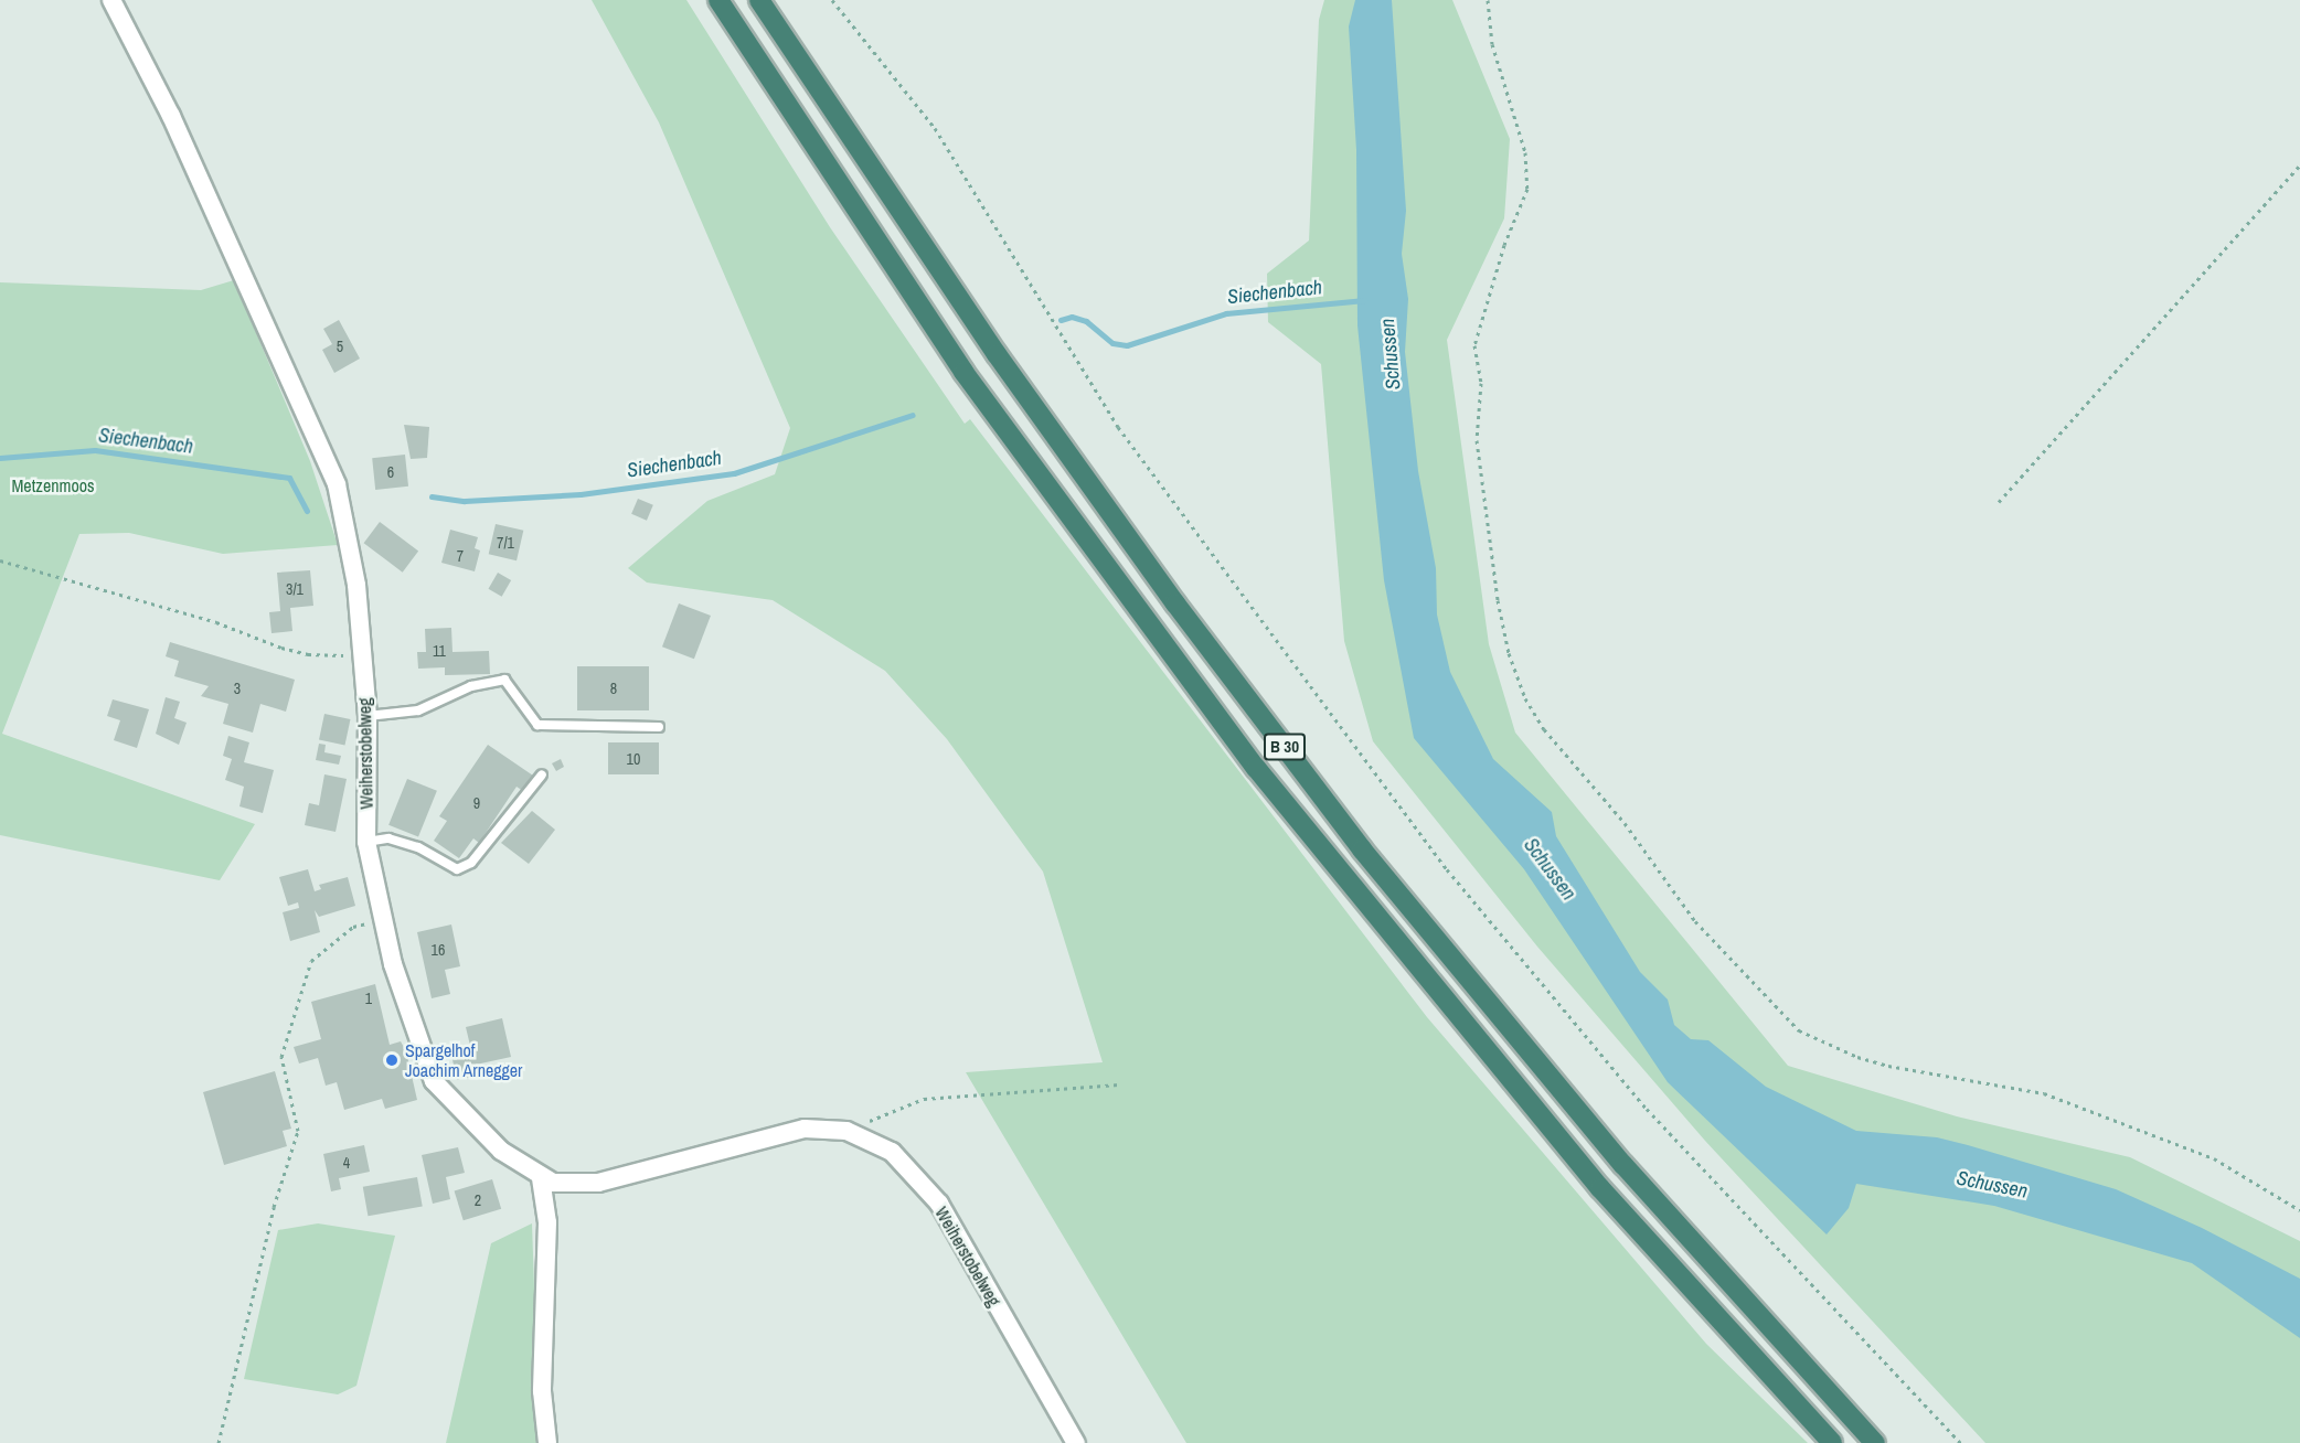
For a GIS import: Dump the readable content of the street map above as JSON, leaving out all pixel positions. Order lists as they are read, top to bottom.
{
  "streets": {
    "highway": ["B 30"],
    "street": ["Weiherstobelweg"]
  },
  "water": ["Siechenbach", "Schussen"],
  "parks": ["Metzenmoos"],
  "places": ["Spargelhof Joachim Arnegger"],
  "house_numbers": [
    "5",
    "6",
    "7/1",
    "7",
    "3/1",
    "11",
    "3",
    "8",
    "10",
    "9",
    "16",
    "1",
    "4",
    "2"
  ]
}
